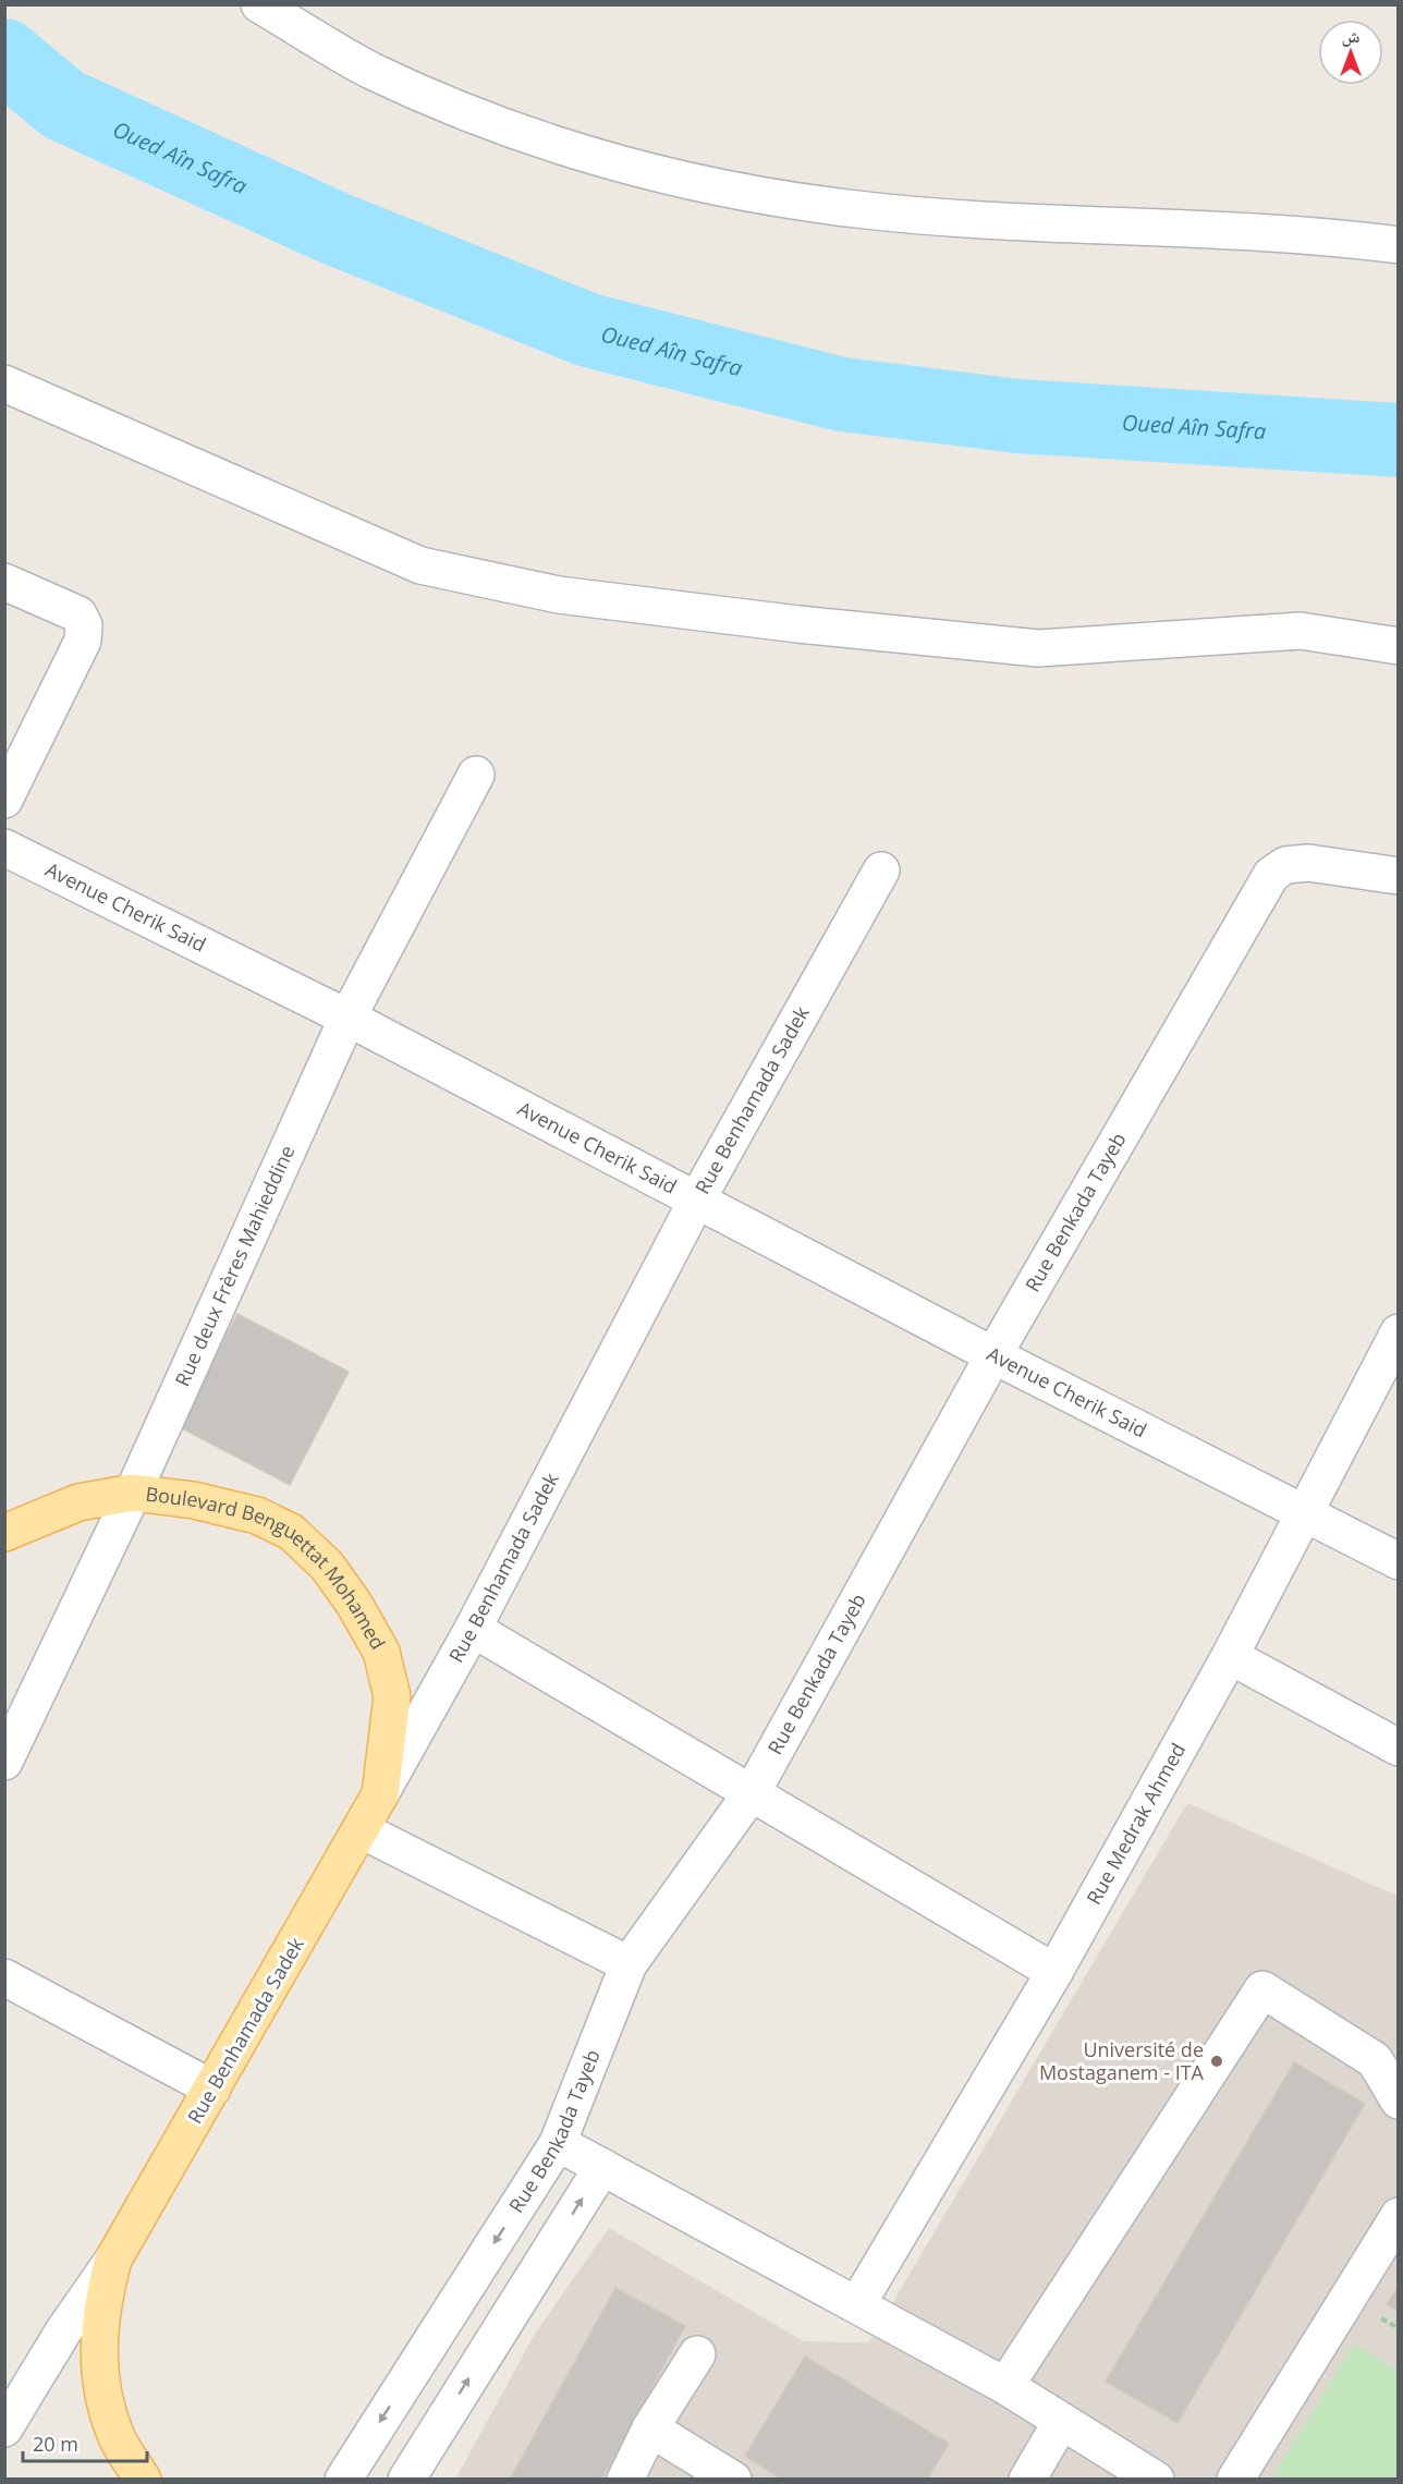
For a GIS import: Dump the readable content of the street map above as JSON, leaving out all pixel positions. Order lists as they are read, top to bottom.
{
  "streets": {
    "main road": ["Rue Benhamada Sadek", "Boulevard Benguettat Mohamed"],
    "street": [
      "Avenue Cherik Said",
      "Rue Benkada Tayeb",
      "Rue deux Frères Mahieddine",
      "Rue Medrak Ahmed"
    ]
  },
  "crossings": [
    ["Avenue Cherik Said", "Rue Benhamada Sadek"],
    ["Avenue Cherik Said", "Rue Benkada Tayeb"],
    ["Avenue Cherik Said", "Rue deux Frères Mahieddine"],
    ["Avenue Cherik Said", "Rue Medrak Ahmed"],
    ["Rue Benhamada Sadek", "Boulevard Benguettat Mohamed"],
    ["Rue deux Frères Mahieddine", "Boulevard Benguettat Mohamed"]
  ],
  "water": ["Oued Aîn Safra"],
  "places": ["Université de Mostaganem - ITA"],
  "scale_bar": "20 m",
  "north": "top"
}
